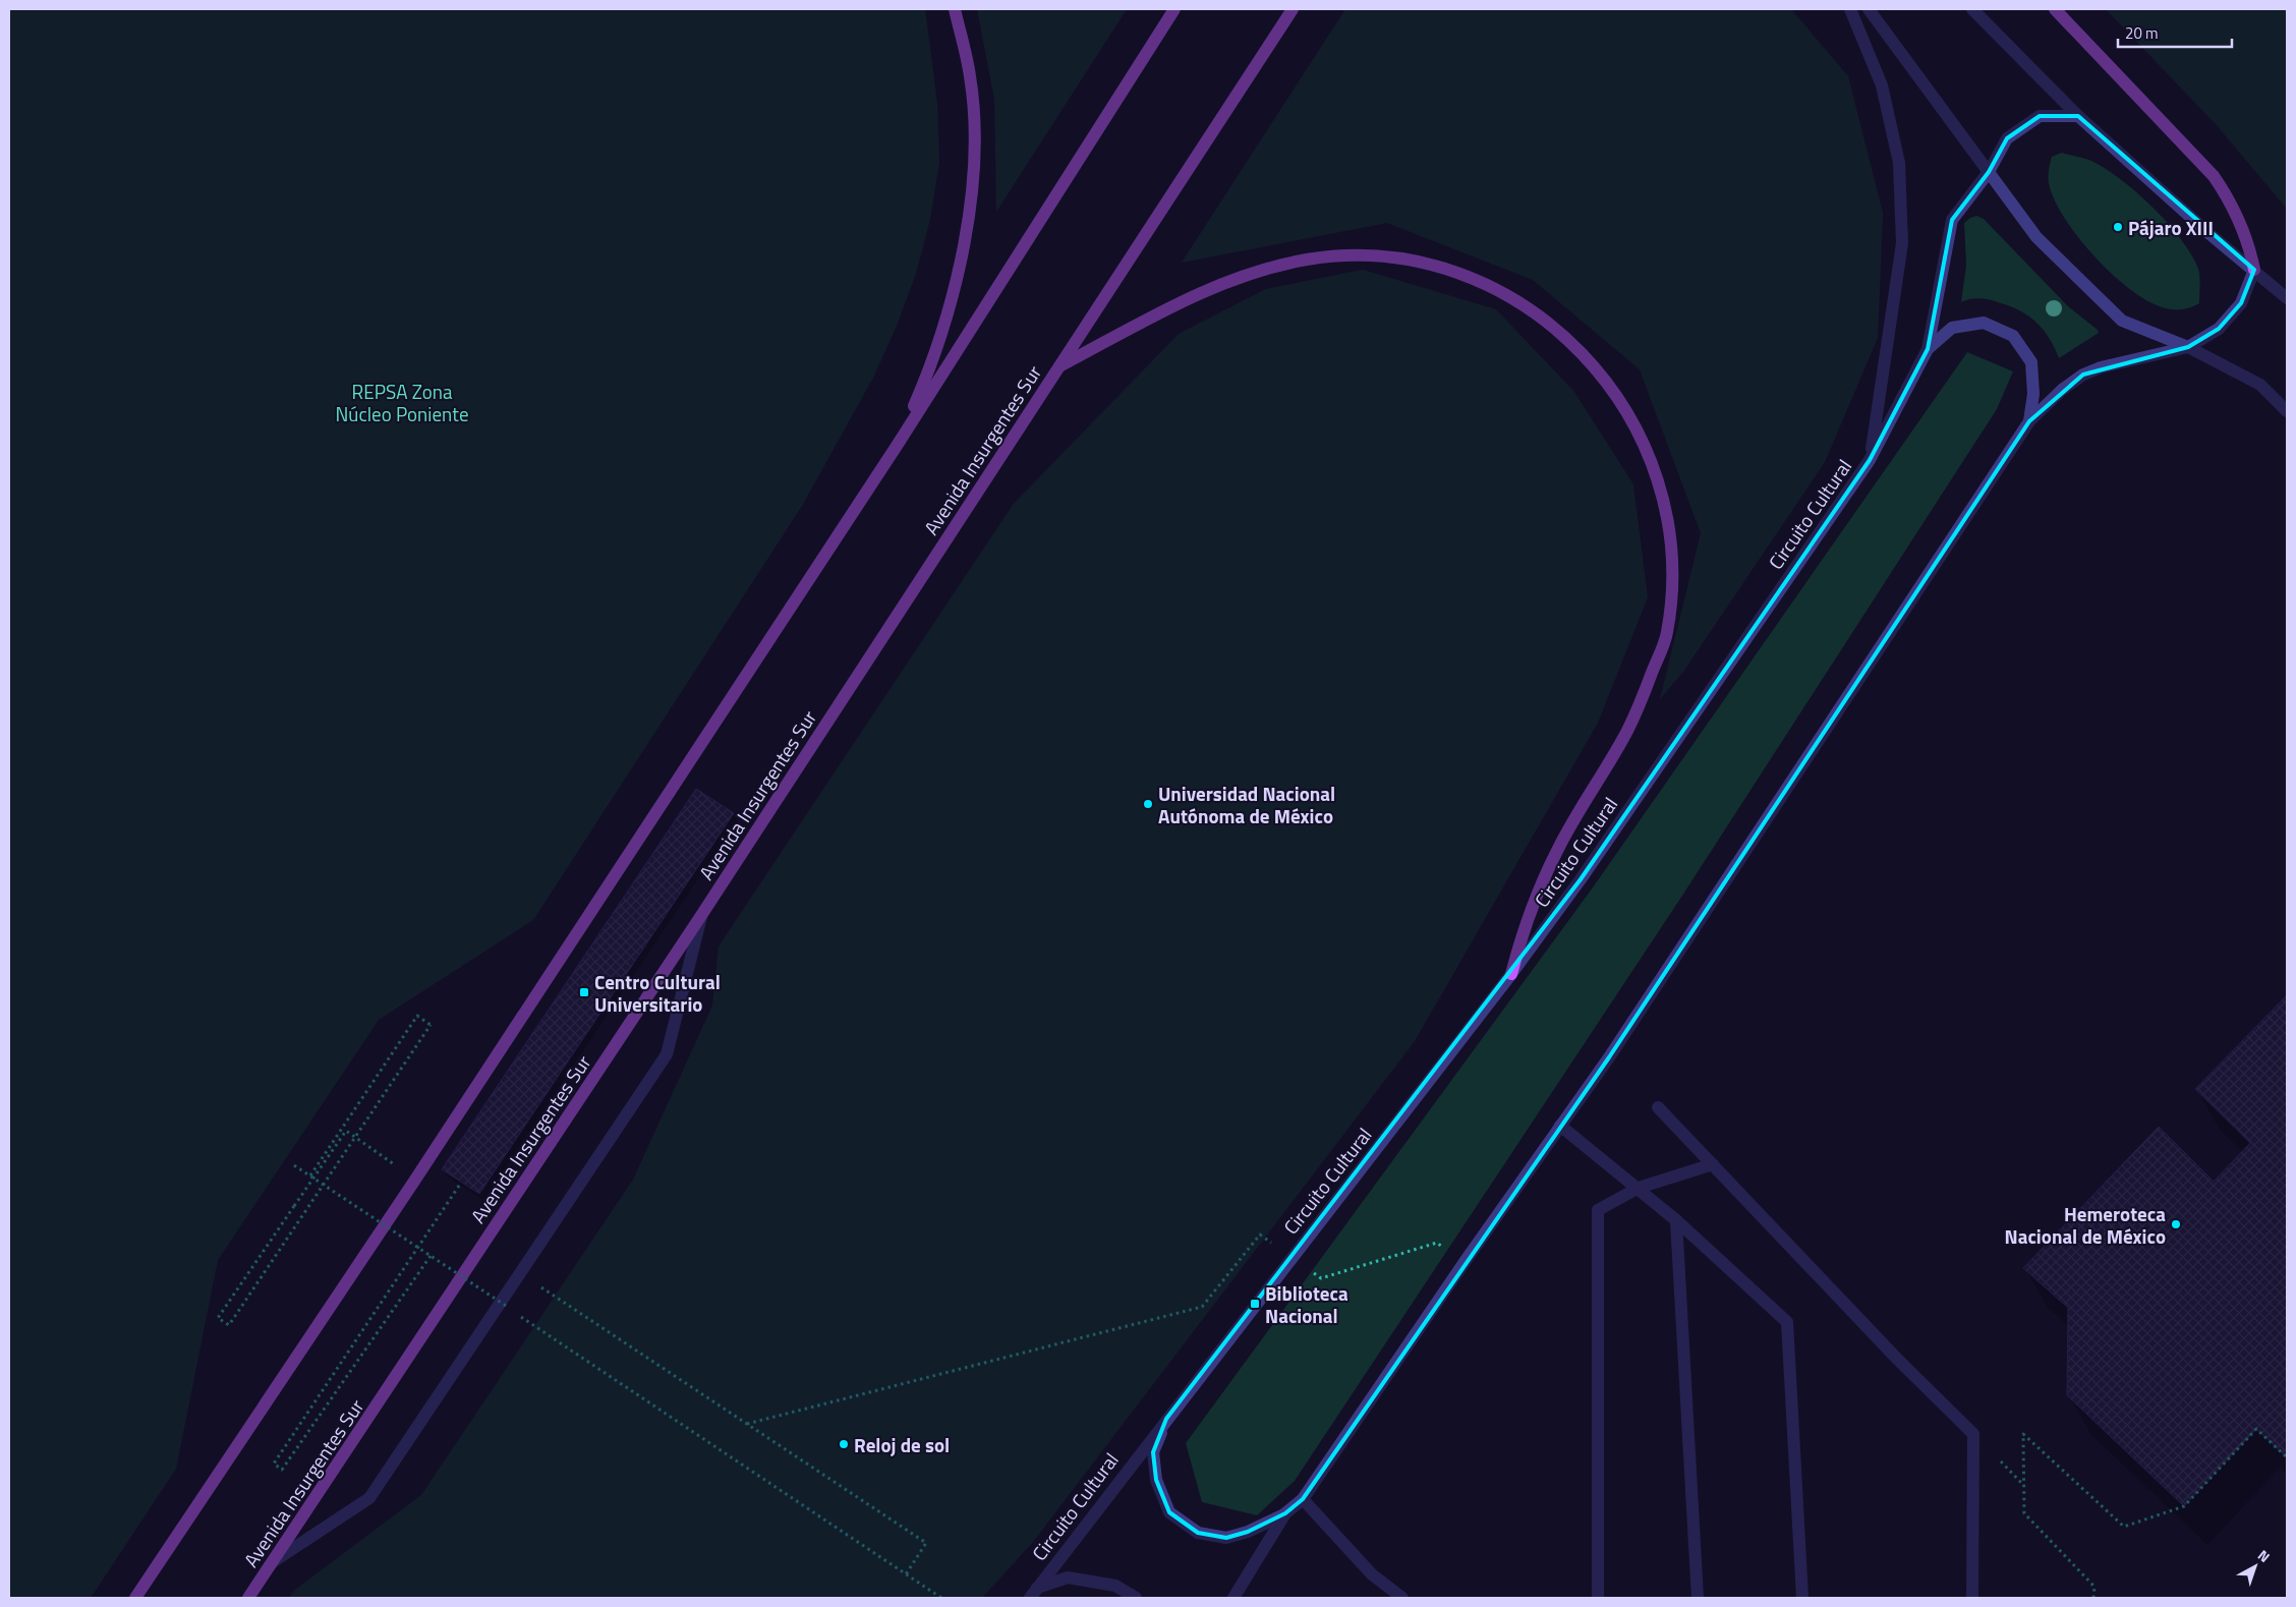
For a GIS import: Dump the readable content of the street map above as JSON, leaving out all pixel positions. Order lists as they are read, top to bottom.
{
  "streets": {
    "main road": ["Avenida Insurgentes Sur"],
    "street": ["Circuito Cultural"]
  },
  "parks": ["REPSA Zona Núcleo Poniente"],
  "places": {
    "other": [
      "Pájaro XIII",
      "Universidad Nacional Autónoma de México",
      "Hemeroteca Nacional de México",
      "Reloj de sol"
    ],
    "transit": ["Centro Cultural Universitario", "Biblioteca Nacional"]
  },
  "scale_bar": "20 m",
  "north": "top right"
}
